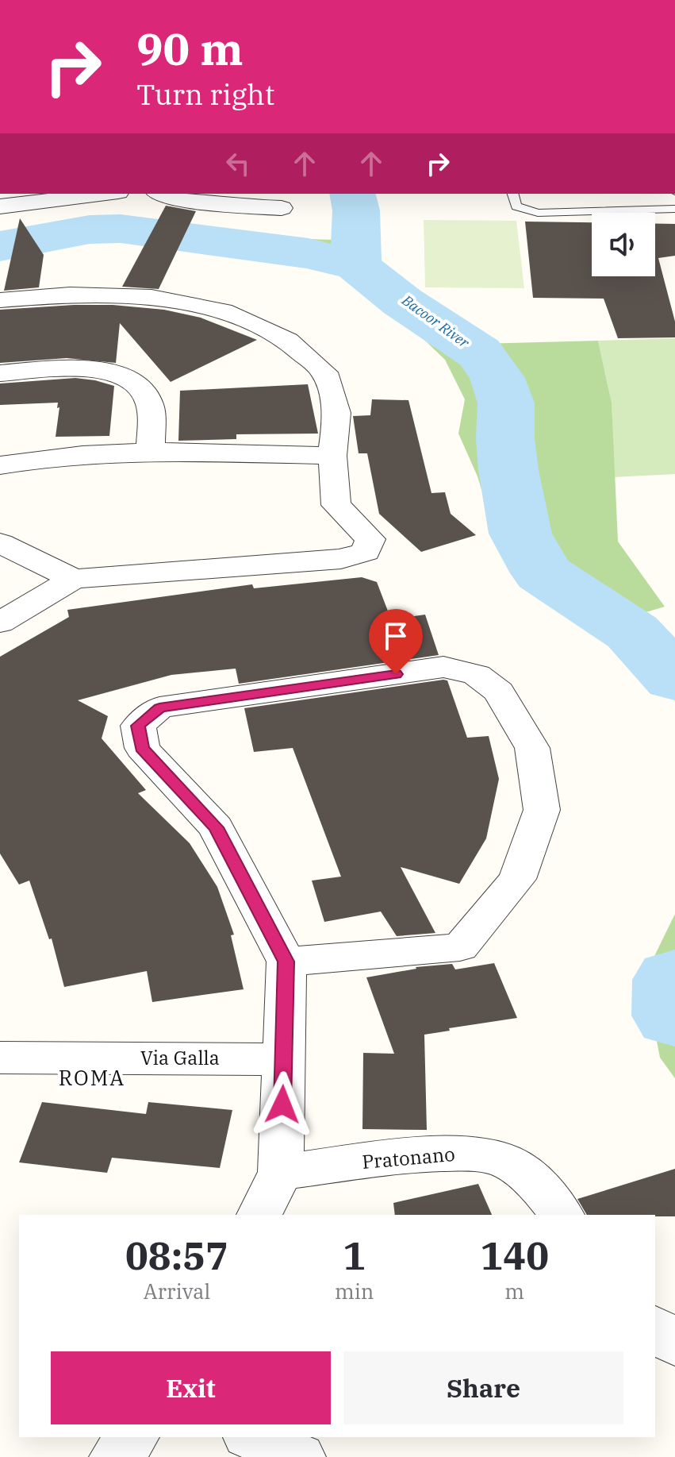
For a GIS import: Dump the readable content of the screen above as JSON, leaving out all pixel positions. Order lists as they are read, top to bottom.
{
  "streets": {
    "street": ["Via Galla", "Pratonano"]
  },
  "districts": ["ROMA"],
  "water": ["Bacoor River"],
  "page": {
    "turn": ["90 m", "Turn right"],
    "eta": [
      "08:57",
      "Arrival",
      "1",
      "min",
      "140",
      "m"
    ],
    "buttons": ["Exit", "Share"]
  }
}
